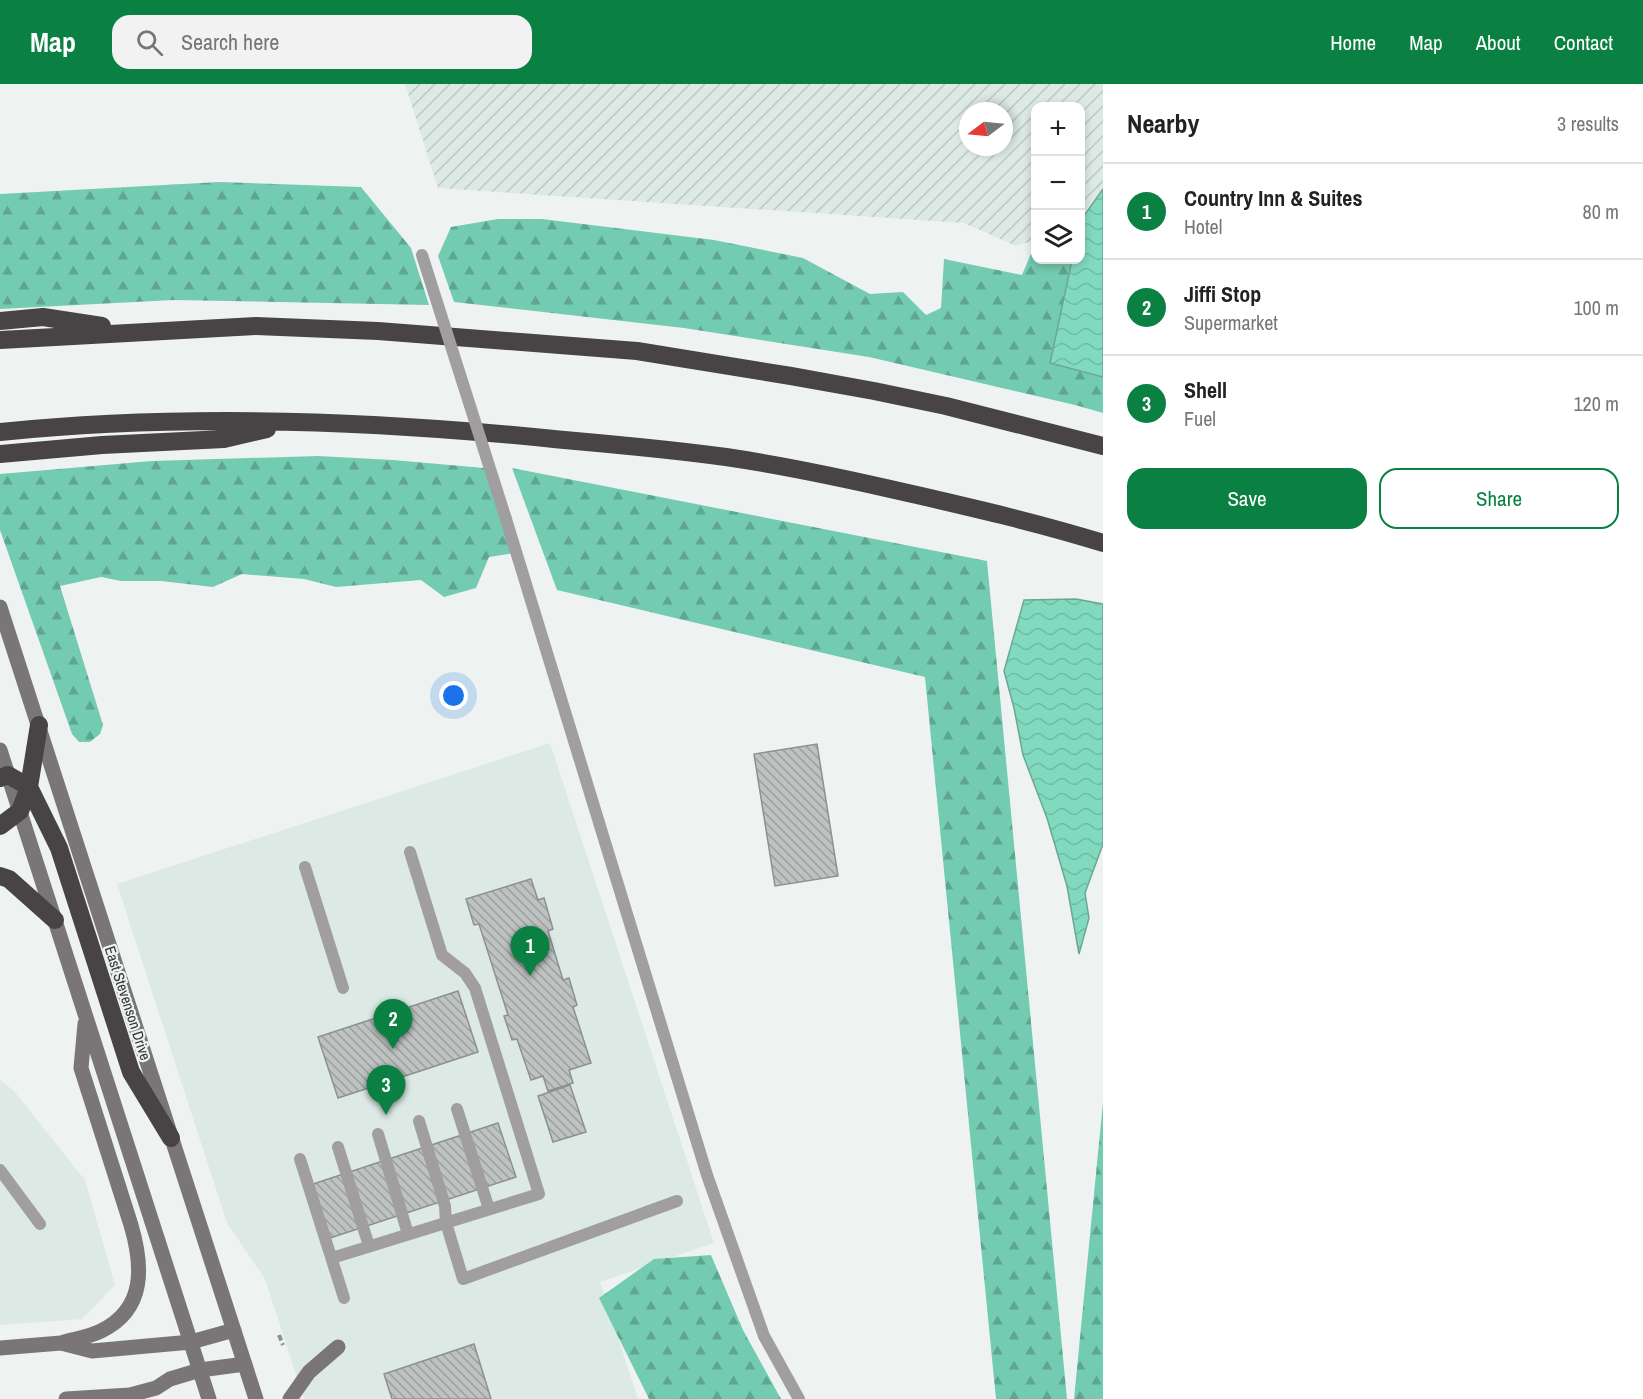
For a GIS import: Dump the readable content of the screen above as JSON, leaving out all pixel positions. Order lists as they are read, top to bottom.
{
  "streets": {
    "main road": ["East Stevenson Drive"]
  },
  "north": "left",
  "page": {
    "header": "Map",
    "search": "Search here",
    "nav": [
      "Home",
      "Map",
      "About",
      "Contact"
    ],
    "heading": ["Nearby", "3 results"],
    "map_buttons": ["+", "−"],
    "list": [
      {
        "mark": "1",
        "name": "Country Inn & Suites",
        "note": "Hotel",
        "value": "80 m"
      },
      {
        "mark": "2",
        "name": "Jiffi Stop",
        "note": "Supermarket",
        "value": "100 m"
      },
      {
        "mark": "3",
        "name": "Shell",
        "note": "Fuel",
        "value": "120 m"
      }
    ],
    "buttons": ["Save", "Share"],
    "pins": ["1", "2", "3"]
  }
}
